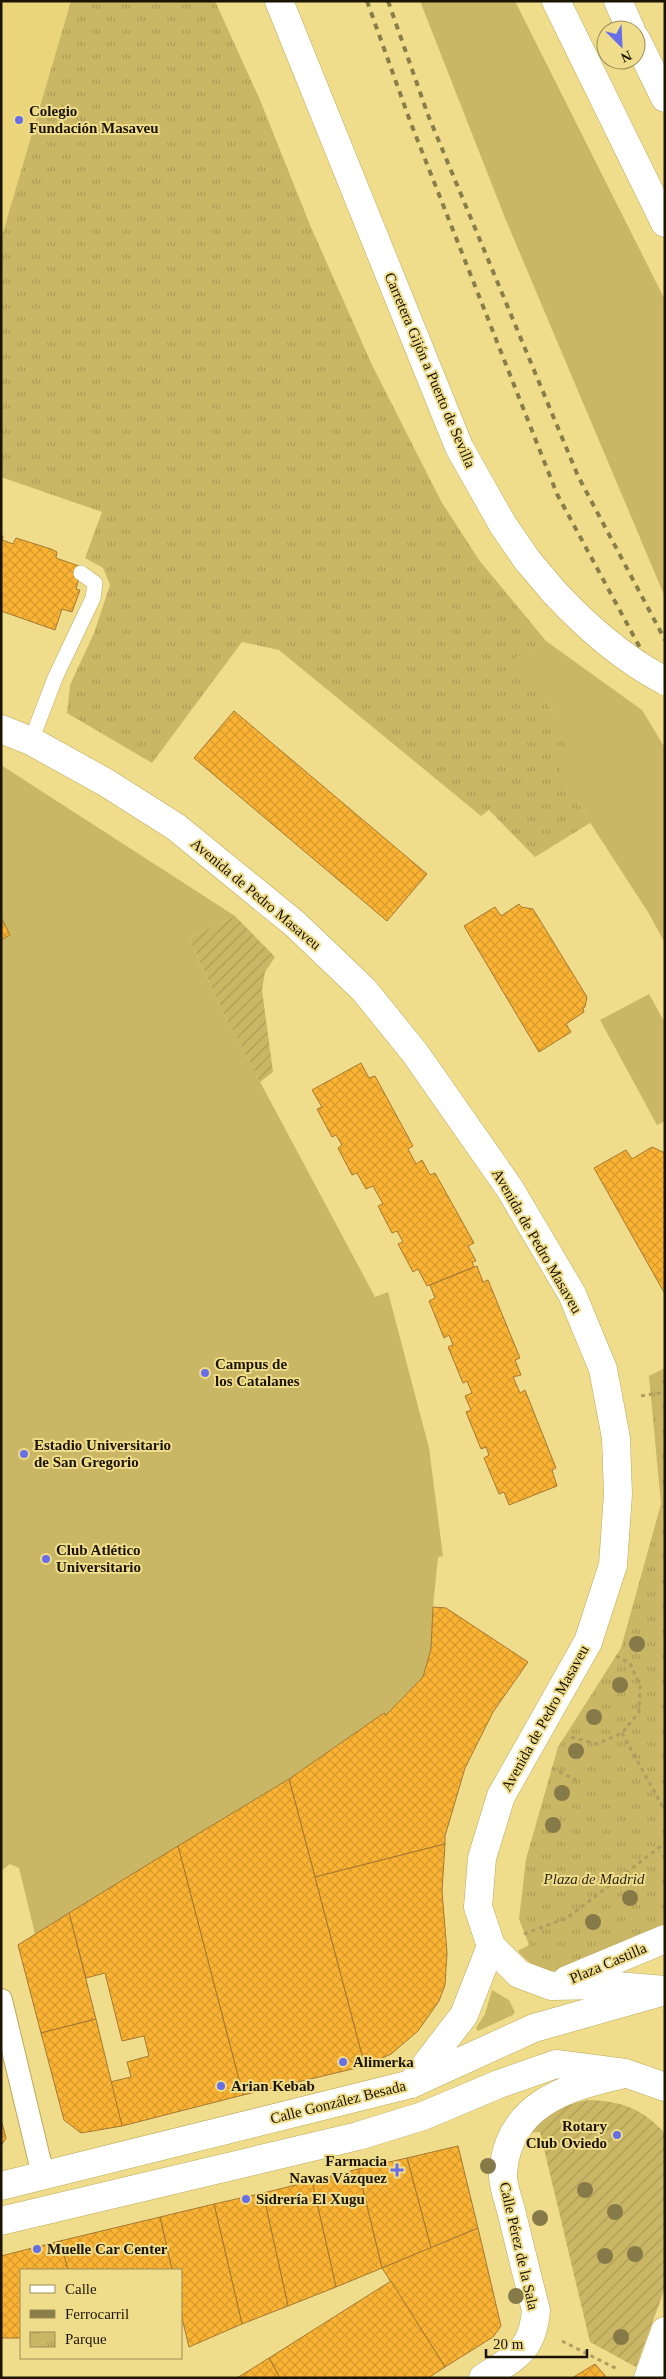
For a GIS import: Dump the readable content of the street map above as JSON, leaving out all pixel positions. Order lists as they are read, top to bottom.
{
  "streets": {
    "main road": [
      "Carretera Gijón a Puerto de Sevilla",
      "Avenida de Pedro Masaveu",
      "Plaza Castilla",
      "Calle González Besada",
      "Calle Pérez de la Sala"
    ]
  },
  "crossings": [
    ["Avenida de Pedro Masaveu", "Plaza Castilla"],
    ["Avenida de Pedro Masaveu", "Calle González Besada"]
  ],
  "parks": ["Plaza de Madrid"],
  "places": {
    "other": [
      "Colegio Fundación Masaveu",
      "Campus de los Catalanes",
      "Estadio Universitario de San Gregorio",
      "Club Atlético Universitario",
      "Alimerka",
      "Arian Kebab",
      "Rotary Club Oviedo",
      "Sidrería El Xugu",
      "Muelle Car Center"
    ],
    "health": ["Farmacia Navas Vázquez"]
  },
  "legend": ["Calle", "Ferrocarril", "Parque"],
  "scale_bar": "20 m",
  "north": "bottom right"
}
